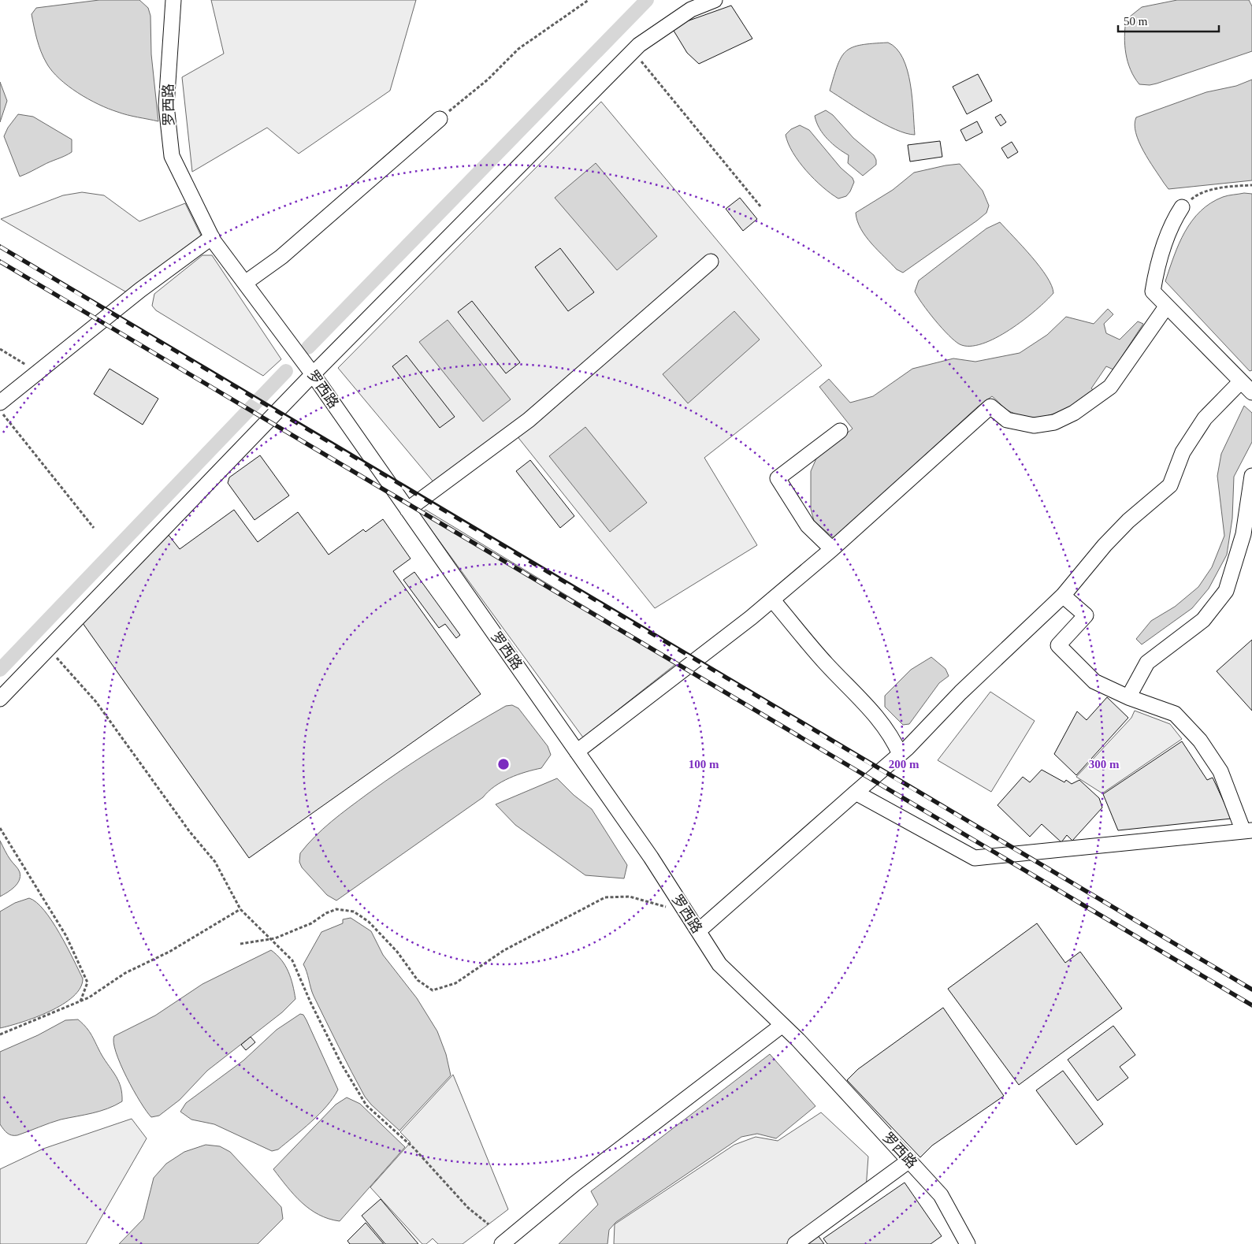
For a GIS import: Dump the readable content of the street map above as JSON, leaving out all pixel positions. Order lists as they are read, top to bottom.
{
  "streets": {
    "street": ["罗西路"]
  },
  "scale_bar": "50 m",
  "rings": ["100 m", "200 m", "300 m"]
}
